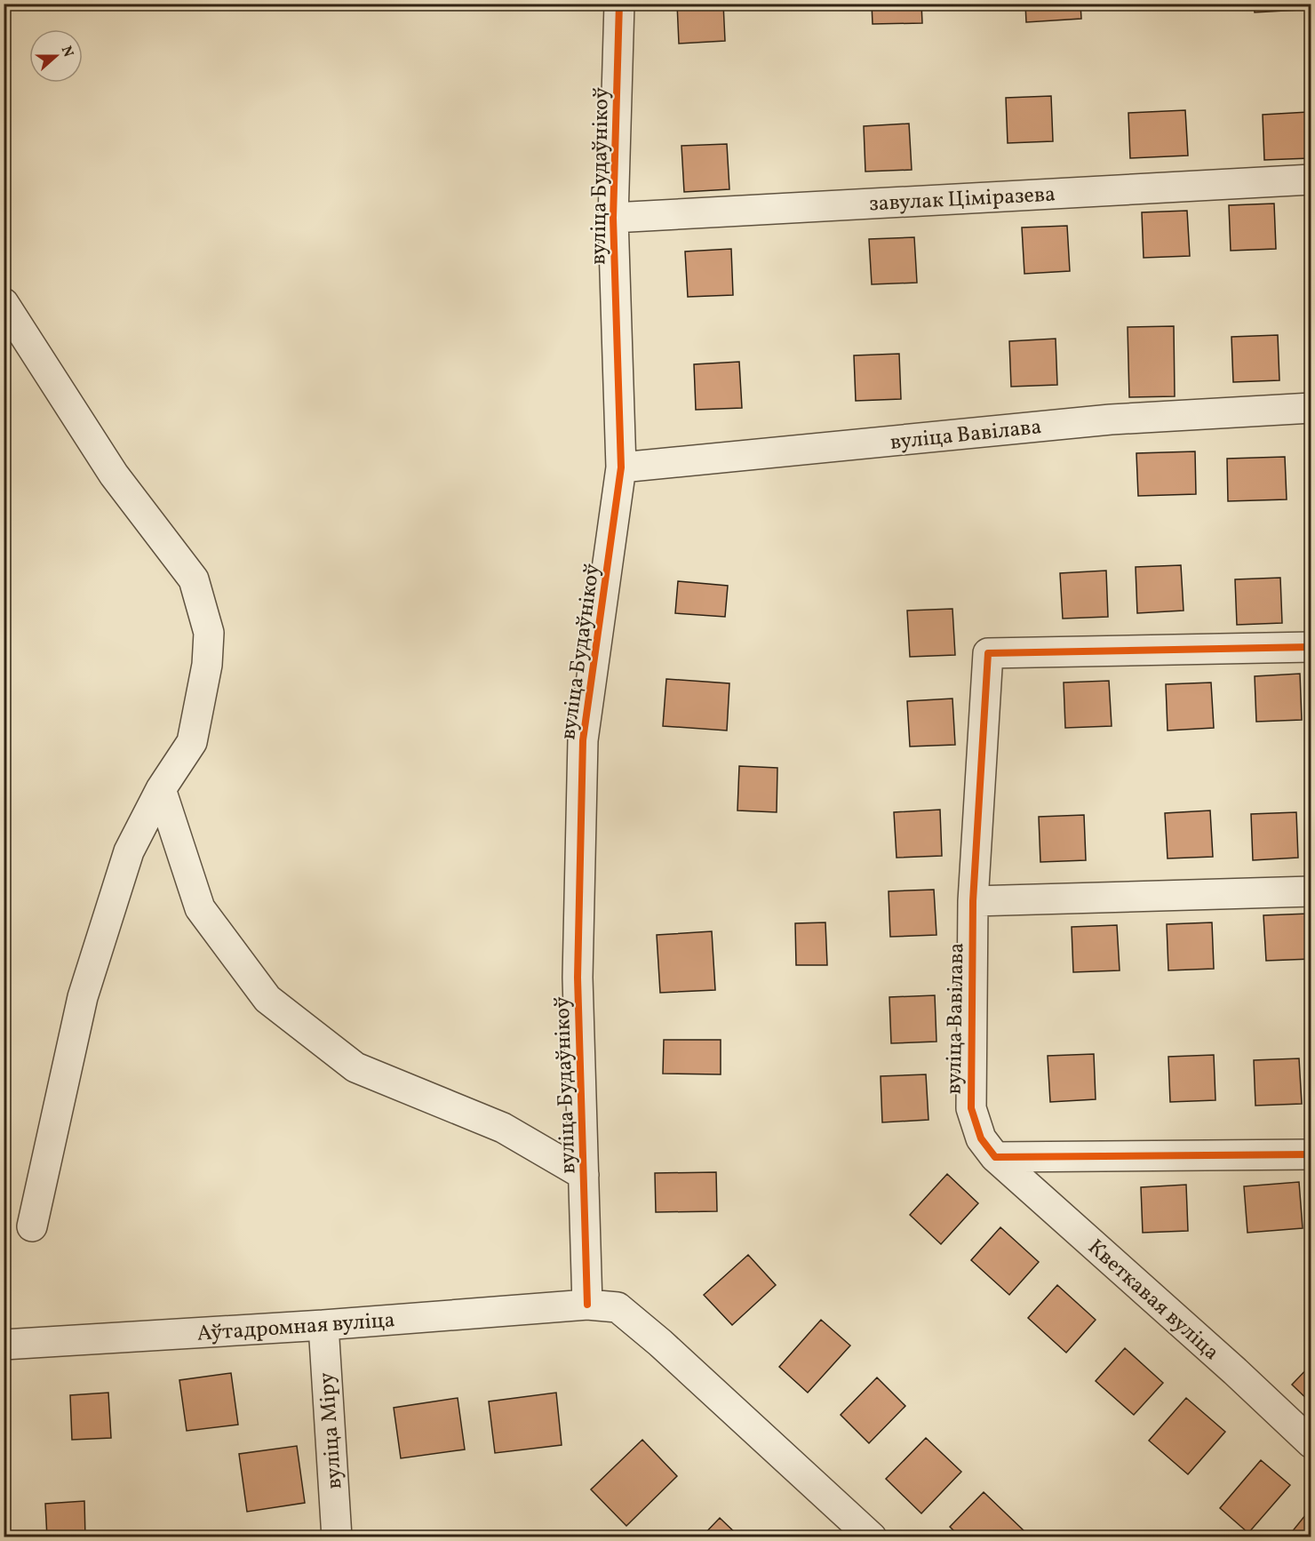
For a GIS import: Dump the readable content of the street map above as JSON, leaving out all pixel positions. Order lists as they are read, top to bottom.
{
  "streets": {
    "street": [
      "вуліца Будаўнікоў",
      "завулак Ціміразева",
      "вуліца Вавілава",
      "Кветкавая вуліца",
      "Аўтадромная вуліца",
      "вуліца Міру"
    ]
  },
  "crossings": [
    ["вуліца Будаўнікоў", "завулак Ціміразева"],
    ["вуліца Будаўнікоў", "вуліца Вавілава"],
    ["вуліца Будаўнікоў", "Аўтадромная вуліца"],
    ["вуліца Вавілава", "Кветкавая вуліца"],
    ["Аўтадромная вуліца", "вуліца Міру"]
  ],
  "north": "right"
}
